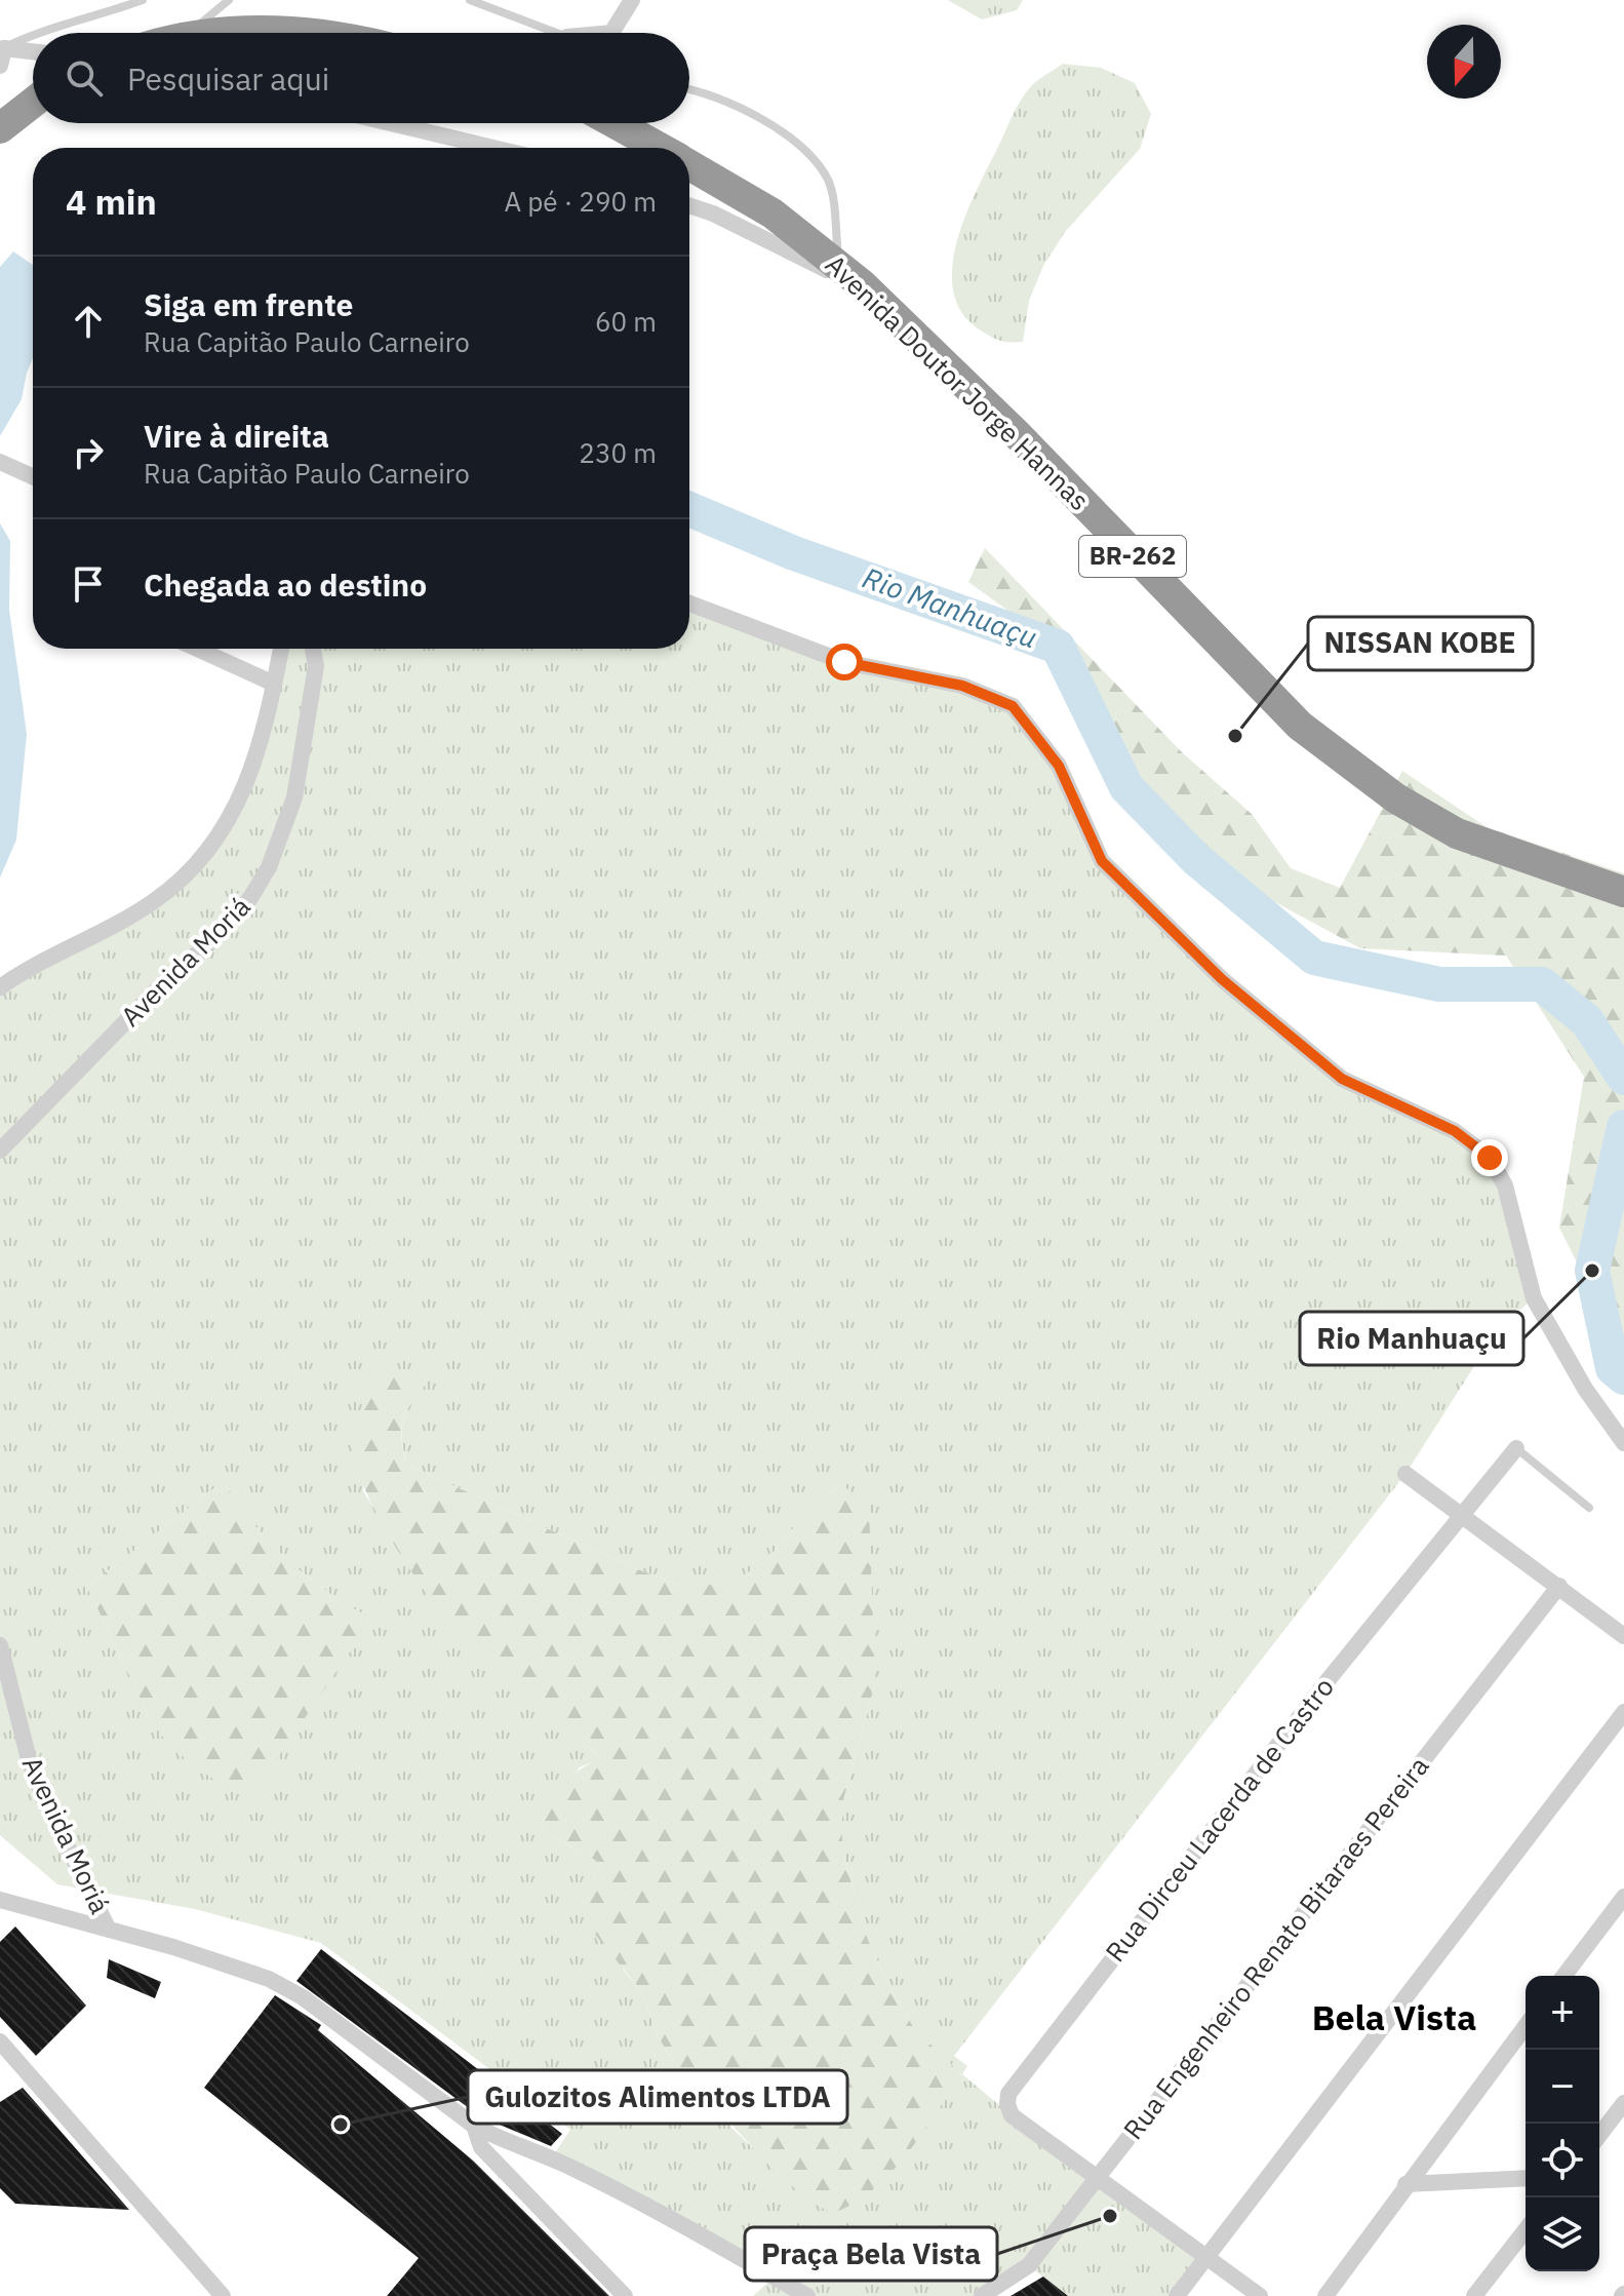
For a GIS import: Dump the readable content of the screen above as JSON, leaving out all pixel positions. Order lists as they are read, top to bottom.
{
  "streets": {
    "highway": ["Avenida Doutor Jorge Hannas", "BR-262"],
    "street": ["Avenida Moriá", "Rua Dirceu Lacerda de Castro", "Rua Engenheiro Renato Bitaraes Pereira"]
  },
  "crossings": [
    ["Rua Dirceu Lacerda de Castro", "Rua Engenheiro Renato Bitaraes Pereira"]
  ],
  "districts": ["Bela Vista"],
  "water": ["Rio Manhuaçu"],
  "places": [
    "NISSAN KOBE",
    "Rio Manhuaçu",
    "Gulozitos Alimentos LTDA",
    "Praça Bela Vista"
  ],
  "north": "bottom",
  "page": {
    "search": "Pesquisar aqui",
    "heading": ["4 min", "A pé · 290 m"],
    "list": [
      ["Siga em frente", "Rua Capitão Paulo Carneiro", "60 m"],
      ["Vire à direita", "Rua Capitão Paulo Carneiro", "230 m"],
      "Chegada ao destino"
    ],
    "map_buttons": ["+", "−"]
  }
}
